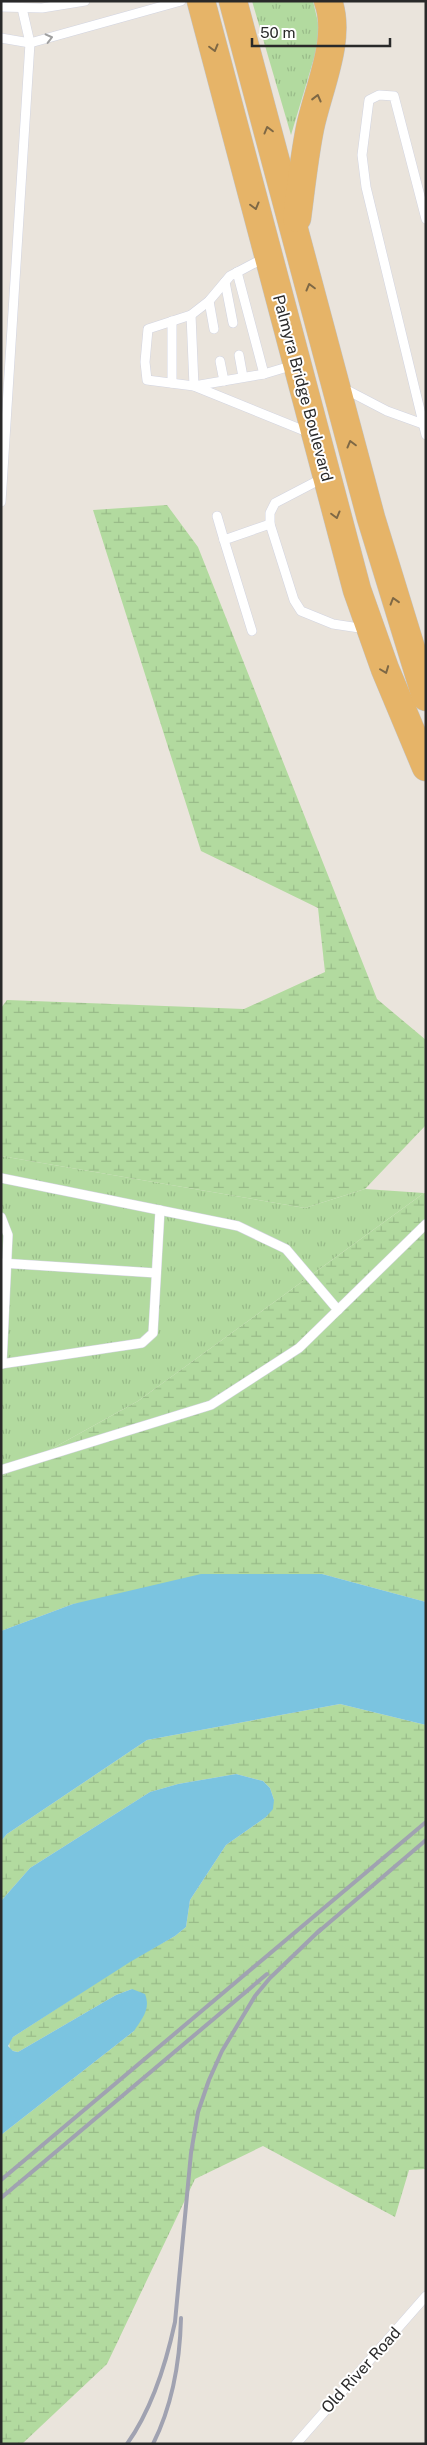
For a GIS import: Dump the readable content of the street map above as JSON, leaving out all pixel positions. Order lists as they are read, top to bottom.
{
  "streets": {
    "highway": ["Palmyra Bridge Boulevard"],
    "lane": ["Old River Road"]
  },
  "scale_bar": "50 m"
}
